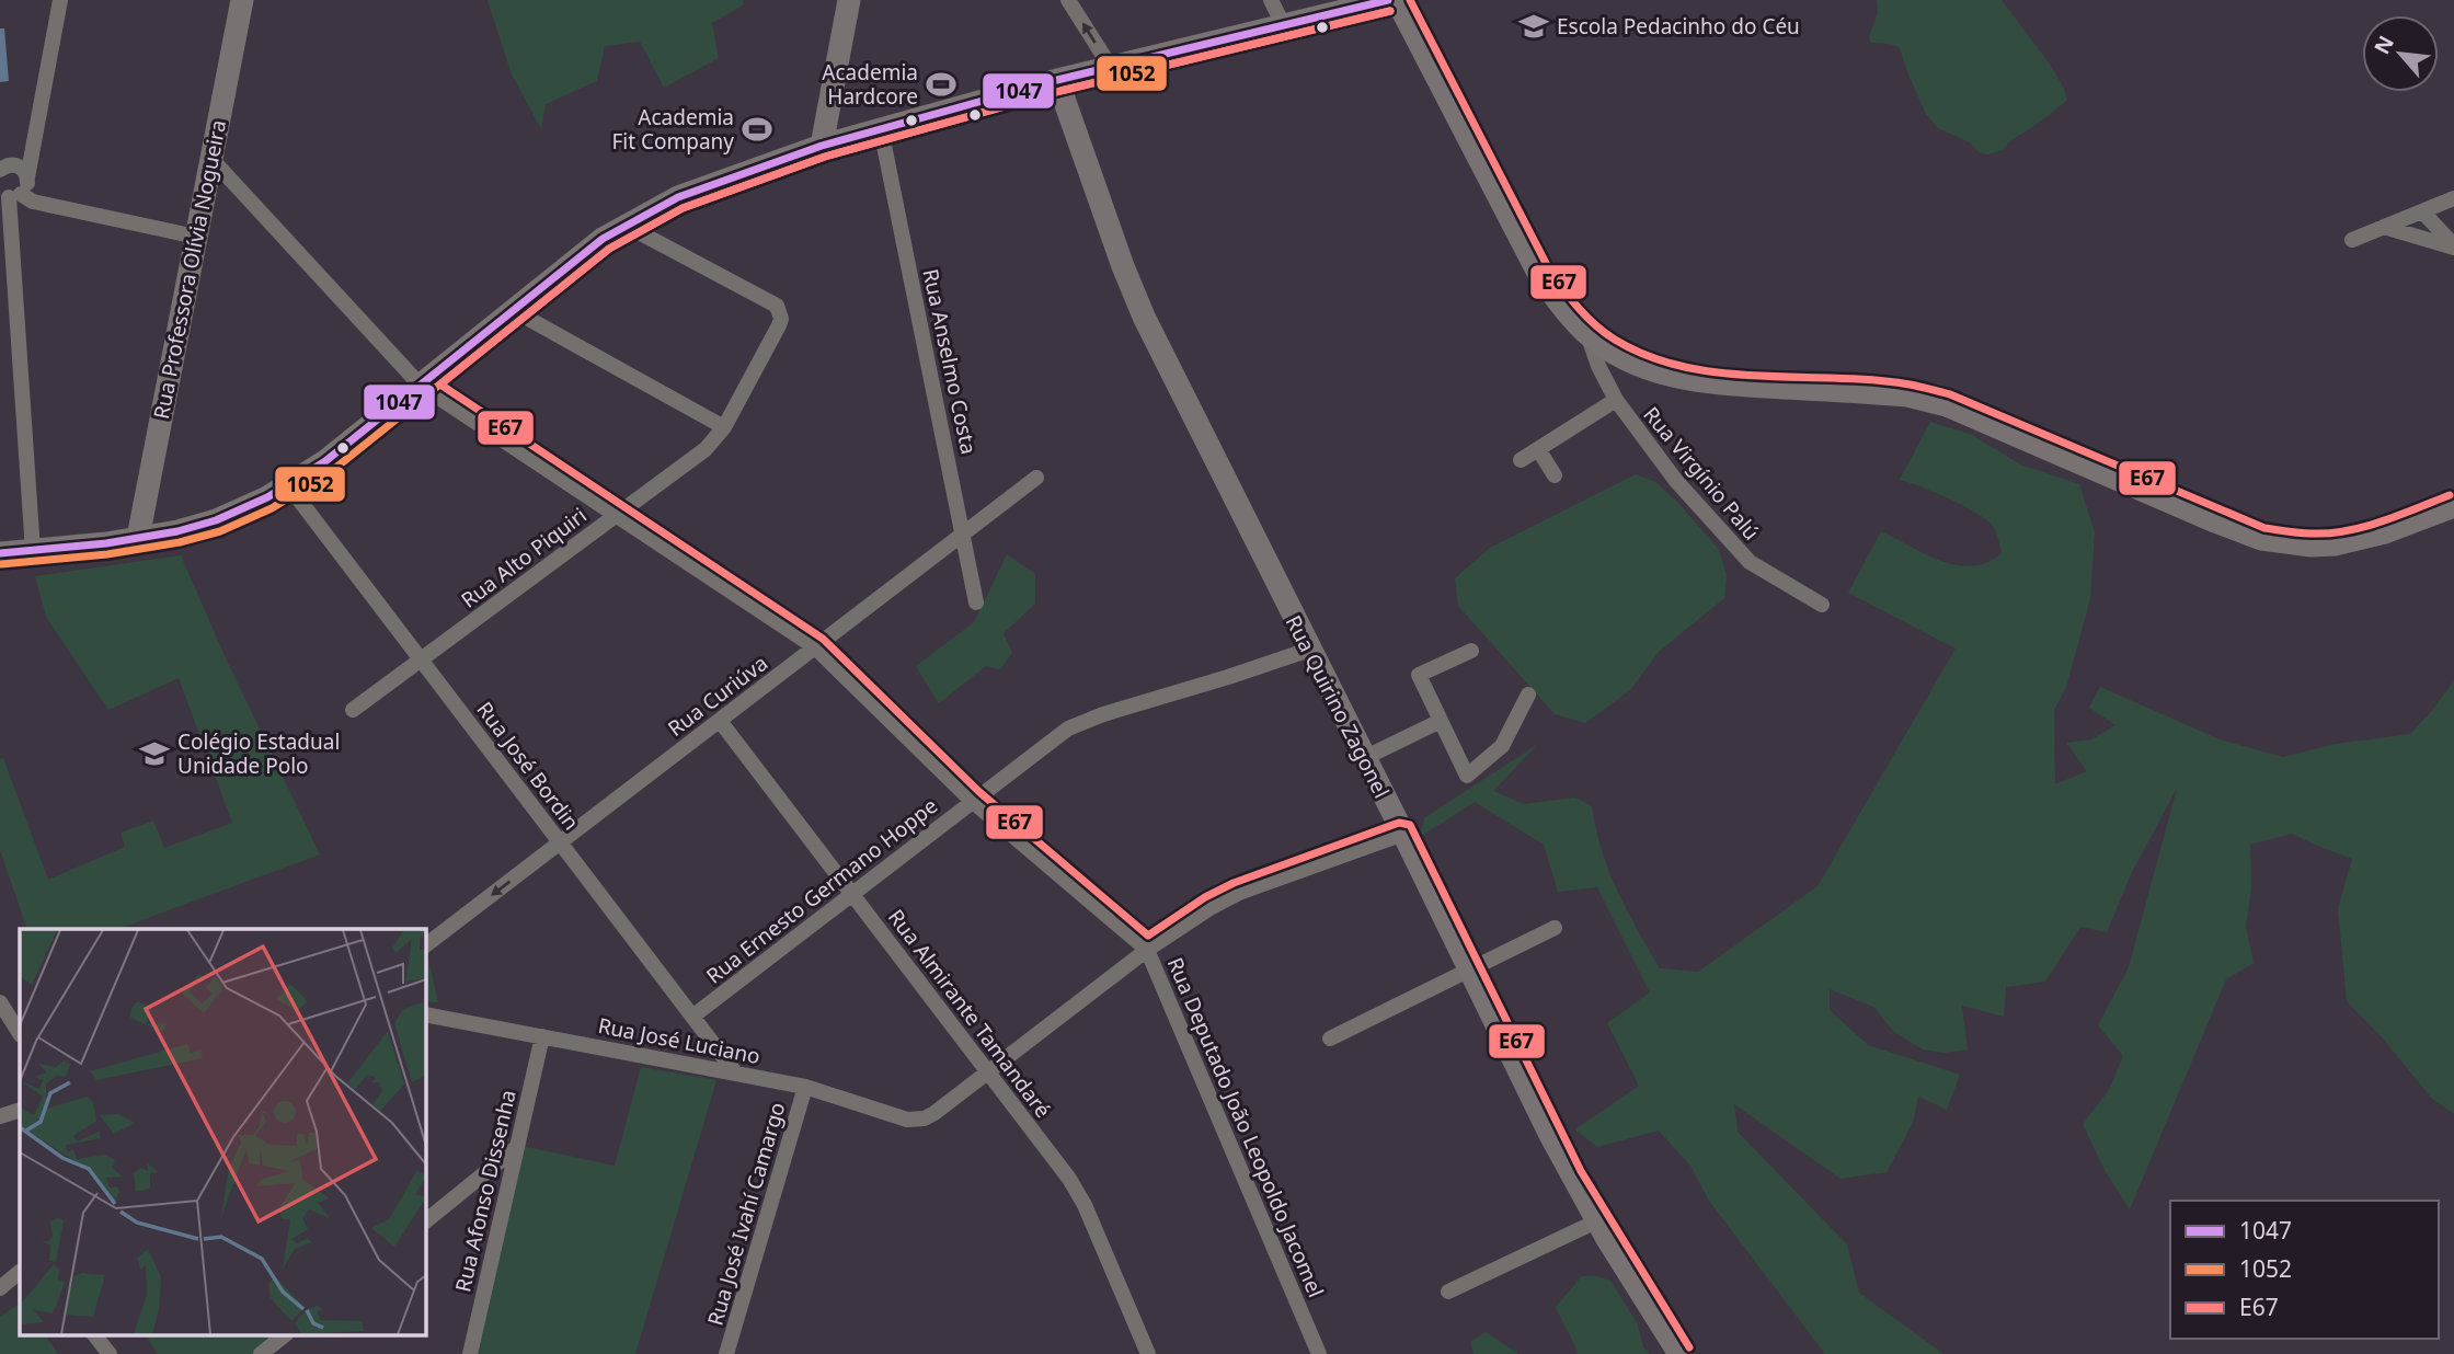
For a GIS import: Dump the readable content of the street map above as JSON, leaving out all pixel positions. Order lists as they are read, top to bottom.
{
  "streets": {
    "street": [
      "Rua Professora Olívia Nogueira",
      "Rua Anselmo Costa",
      "Rua Virgínio Palú",
      "Rua Alto Piquiri",
      "Rua Curiúva",
      "Rua Quirino Zagonel",
      "Rua José Bordin",
      "Rua Ernesto Germano Hoppe",
      "Rua Almirante Tamandaré",
      "Rua José Luciano",
      "Rua Deputado João Leopoldo Jacomel",
      "Rua Afonso Dissenha",
      "Rua José Ivahí Camargo"
    ]
  },
  "crossings": [
    ["Rua Professora Olívia Nogueira", "Rua Deputado João Leopoldo Jacomel"],
    ["Rua Anselmo Costa", "Rua Curiúva"],
    ["Rua Alto Piquiri", "Rua José Bordin"],
    ["Rua Alto Piquiri", "Rua Deputado João Leopoldo Jacomel"],
    ["Rua Curiúva", "Rua José Bordin"],
    ["Rua Curiúva", "Rua Almirante Tamandaré"],
    ["Rua Curiúva", "Rua Deputado João Leopoldo Jacomel"],
    ["Rua Quirino Zagonel", "Rua Ernesto Germano Hoppe"],
    ["Rua José Bordin", "Rua Ernesto Germano Hoppe"],
    ["Rua José Bordin", "Rua José Luciano"],
    ["Rua Ernesto Germano Hoppe", "Rua Almirante Tamandaré"],
    ["Rua Ernesto Germano Hoppe", "Rua Deputado João Leopoldo Jacomel"],
    ["Rua Almirante Tamandaré", "Rua José Luciano"],
    ["Rua José Luciano", "Rua Afonso Dissenha"],
    ["Rua José Luciano", "Rua José Ivahí Camargo"]
  ],
  "places": {
    "school or university": ["Escola Pedacinho do Céu", "Colégio Estadual Unidade Polo"],
    "sports": ["Academia Hardcore", "Academia Fit Company"]
  },
  "lines": ["transit line 1047", "transit line E67", "transit line 1052"],
  "legend": ["1047", "1052", "E67"],
  "north": "top left"
}
